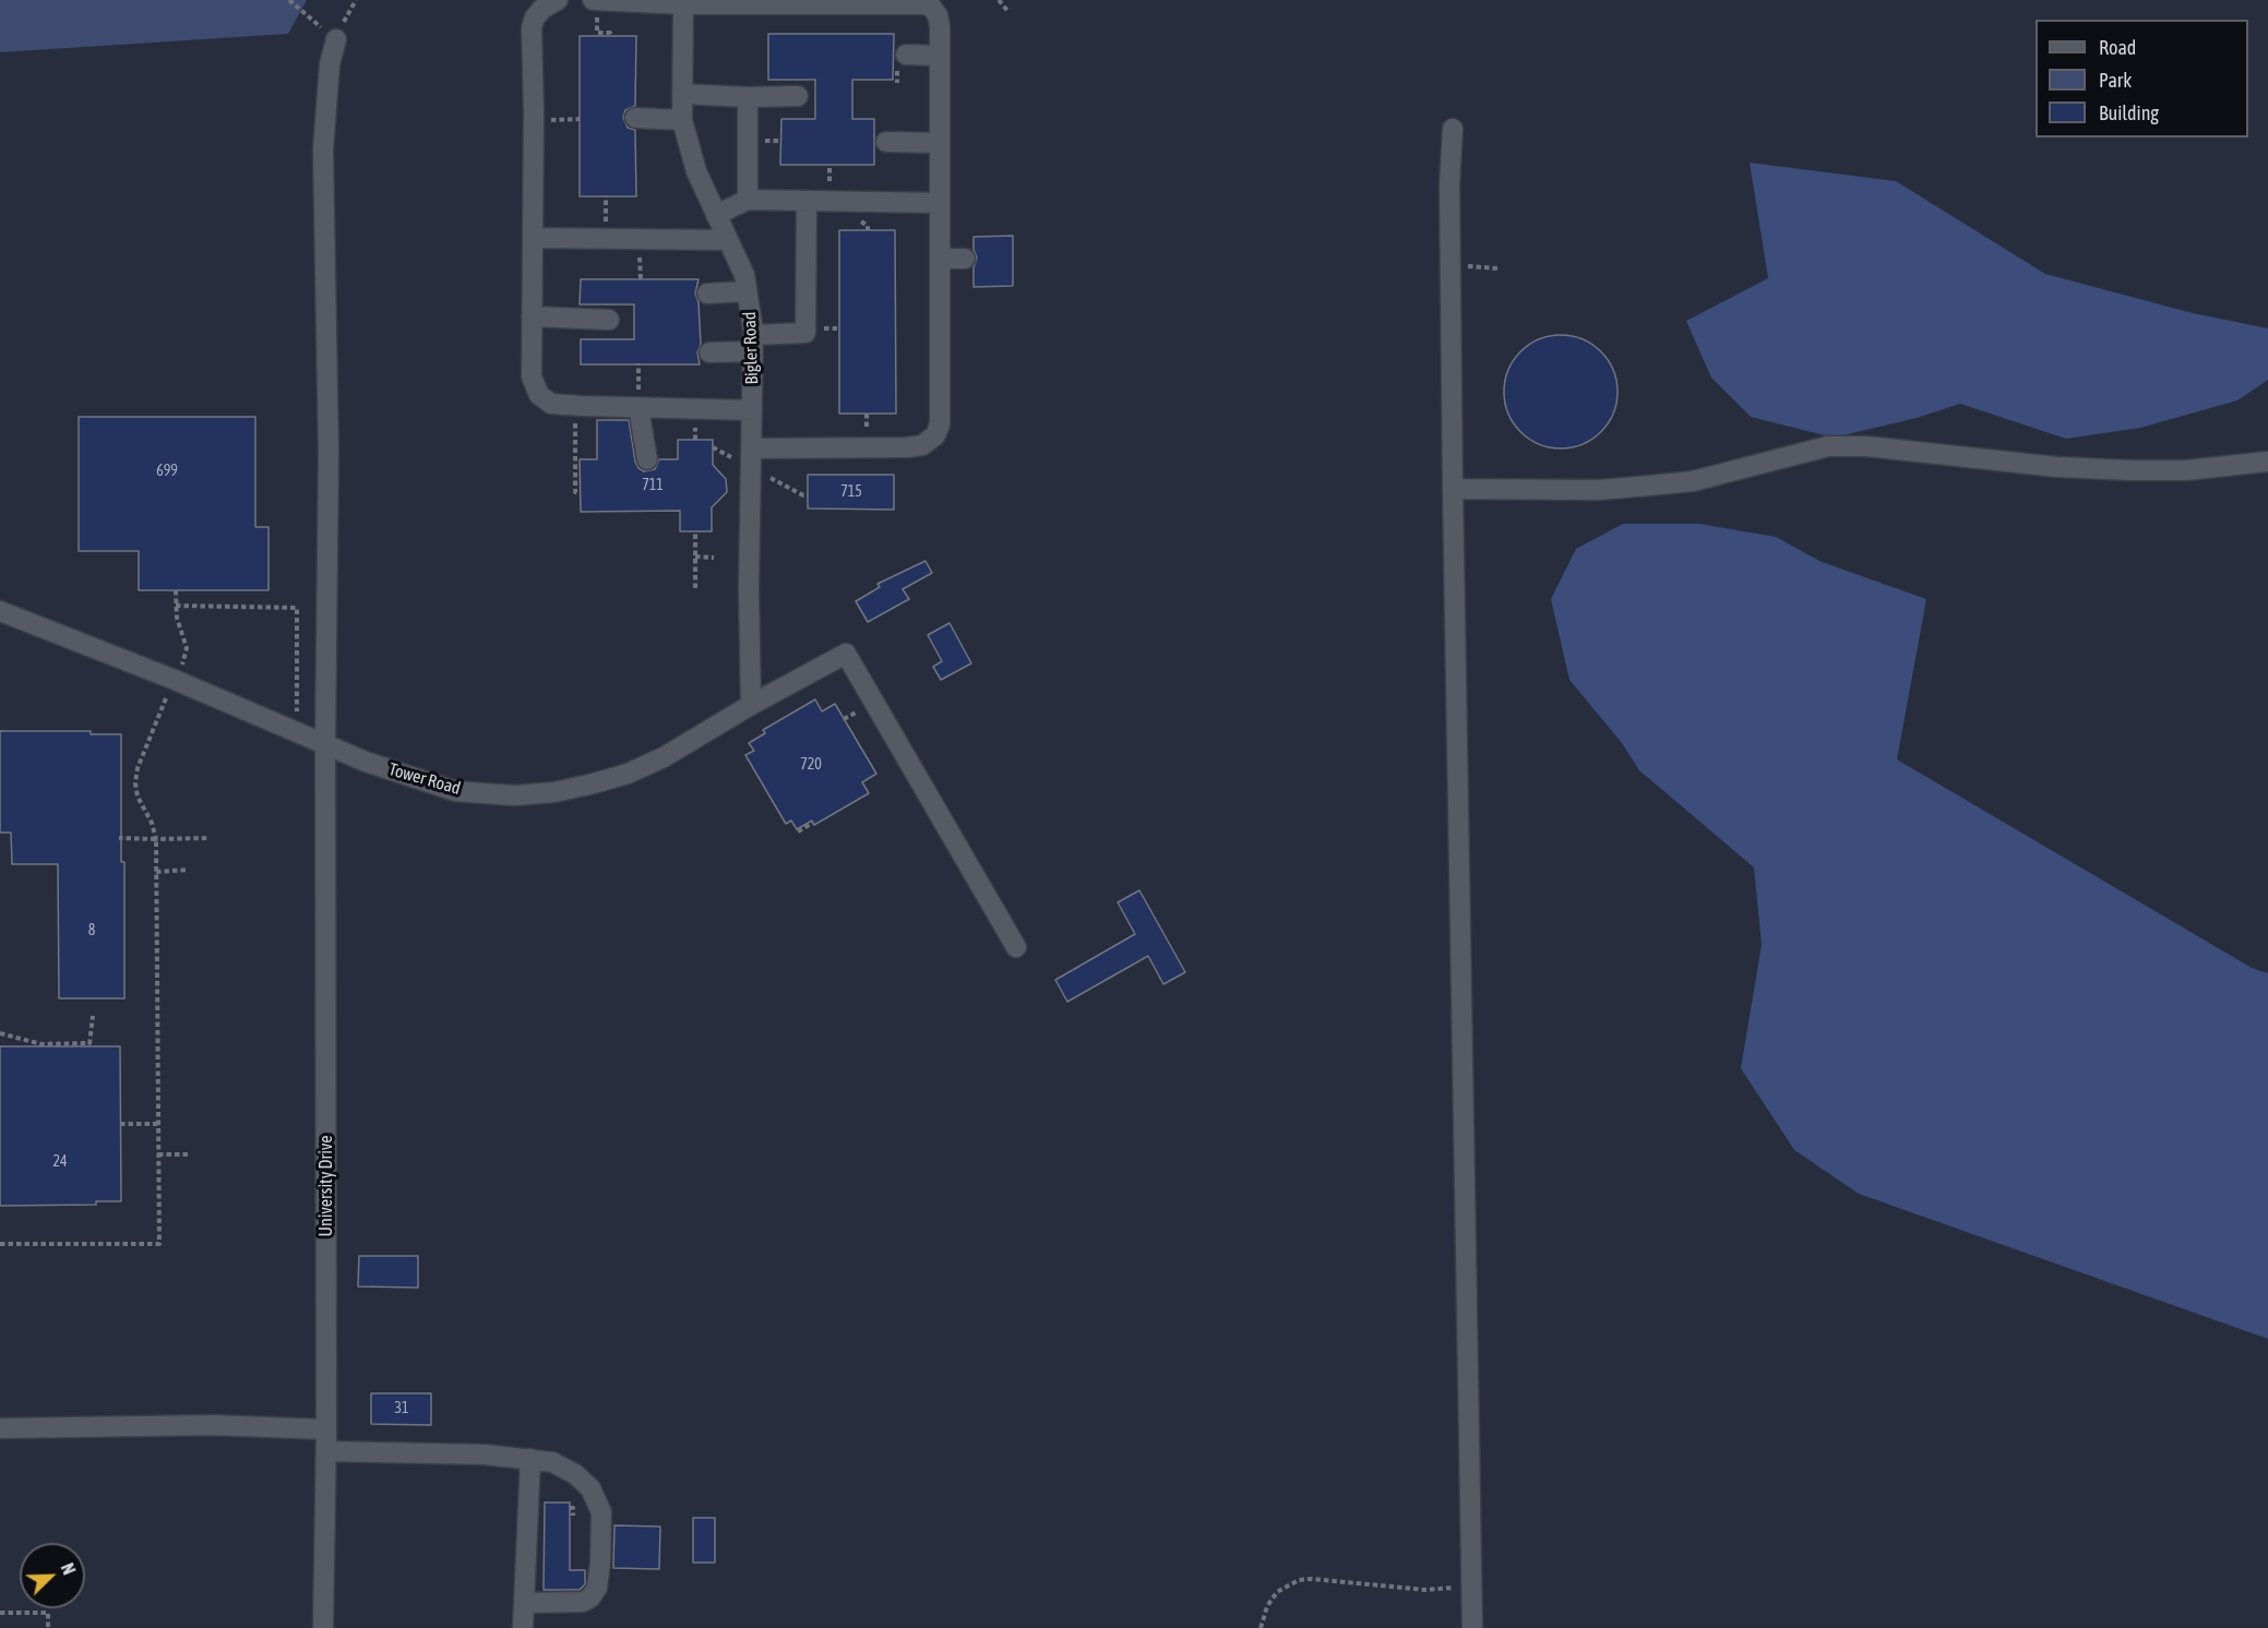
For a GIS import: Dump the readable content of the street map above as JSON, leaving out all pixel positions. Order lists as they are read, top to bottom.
{
  "streets": {
    "street": ["Bigler Road", "Tower Road", "University Drive"]
  },
  "crossings": [
    ["Bigler Road", "Tower Road"],
    ["Tower Road", "University Drive"]
  ],
  "house_numbers": [
    "699",
    "711",
    "715",
    "720",
    "8",
    "24",
    "31"
  ],
  "legend": ["Road", "Park", "Building"],
  "north": "top right"
}
